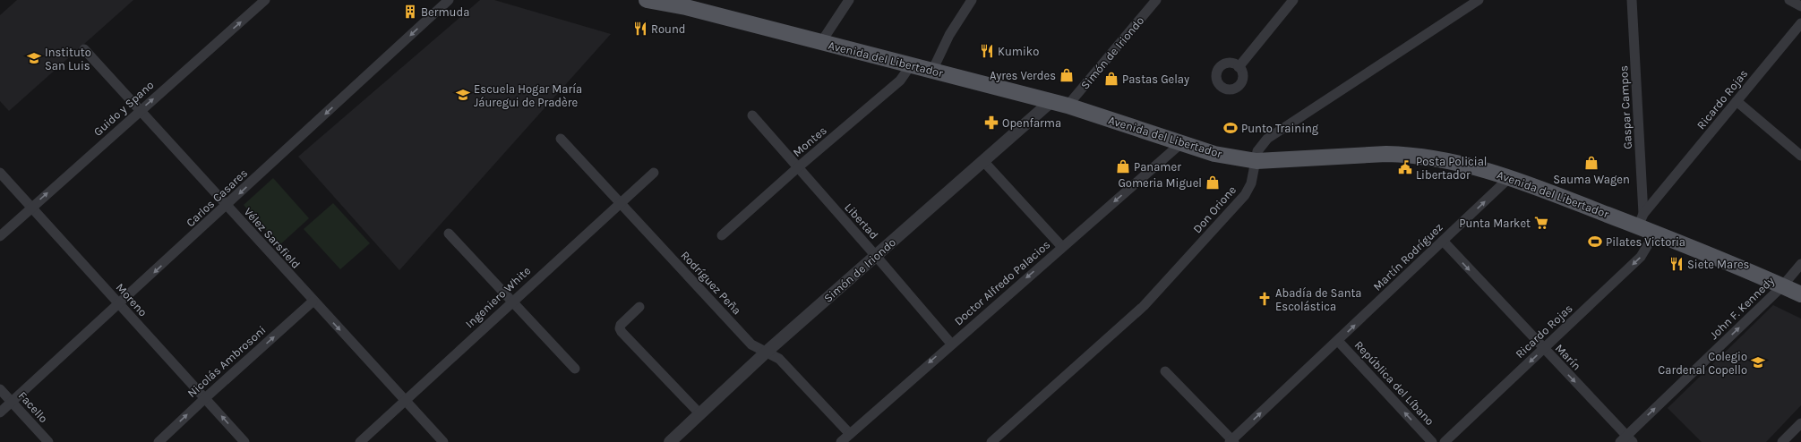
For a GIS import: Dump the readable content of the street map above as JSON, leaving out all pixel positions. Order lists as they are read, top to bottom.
{
  "streets": {
    "main road": ["Avenida del Libertador"],
    "street": [
      "Simón de Iriondo",
      "Ricardo Rojas",
      "Gaspar Campos",
      "Guido y Spano",
      "Montes",
      "Carlos Casares",
      "Don Orione",
      "Libertad",
      "Vélez Sarsfield",
      "Martín Rodríguez",
      "Rodríguez Peña",
      "Doctor Alfredo Palacios",
      "Ingeniero White",
      "Moreno",
      "John F. Kennedy",
      "Marín",
      "Nicolás Ambrosoni",
      "República del Líbano",
      "Facello"
    ]
  },
  "crossings": [
    ["Simón de Iriondo", "Avenida del Libertador"],
    ["Simón de Iriondo", "Libertad"],
    ["Simón de Iriondo", "Rodríguez Peña"],
    ["Avenida del Libertador", "Ricardo Rojas"],
    ["Avenida del Libertador", "Gaspar Campos"],
    ["Avenida del Libertador", "Montes"],
    ["Avenida del Libertador", "Don Orione"],
    ["Avenida del Libertador", "Martín Rodríguez"],
    ["Avenida del Libertador", "Doctor Alfredo Palacios"],
    ["Avenida del Libertador", "John F. Kennedy"],
    ["Ricardo Rojas", "Gaspar Campos"],
    ["Ricardo Rojas", "Marín"],
    ["Guido y Spano", "Vélez Sarsfield"],
    ["Guido y Spano", "Moreno"],
    ["Montes", "Libertad"],
    ["Carlos Casares", "Vélez Sarsfield"],
    ["Carlos Casares", "Moreno"],
    ["Carlos Casares", "Facello"],
    ["Libertad", "Doctor Alfredo Palacios"],
    ["Vélez Sarsfield", "Ingeniero White"],
    ["Vélez Sarsfield", "Nicolás Ambrosoni"],
    ["Martín Rodríguez", "Marín"],
    ["Martín Rodríguez", "República del Líbano"],
    ["Rodríguez Peña", "Doctor Alfredo Palacios"],
    ["Rodríguez Peña", "Ingeniero White"],
    ["Moreno", "Nicolás Ambrosoni"],
    ["John F. Kennedy", "Marín"]
  ],
  "one_way": [
    "Ricardo Rojas",
    "Guido y Spano",
    "Carlos Casares",
    "Martín Rodríguez",
    "Doctor Alfredo Palacios",
    "John F. Kennedy",
    "Marín",
    "Nicolás Ambrosoni",
    "República del Líbano"
  ],
  "places": {
    "building": ["Bermuda"],
    "restaurant": ["Round", "Kumiko", "Siete Mares"],
    "school or university": ["Instituto San Luis", "Escuela Hogar María Jáuregui de Pradère", "Colegio Cardenal Copello"],
    "shop": [
      "Ayres Verdes",
      "Pastas Gelay",
      "Sauma Wagen",
      "Panamer",
      "Gomeria Miguel"
    ],
    "pharmacy": ["Openfarma"],
    "sports": ["Punto Training", "Pilates Victoria"],
    "public building": ["Posta Policial Libertador"],
    "supermarket": ["Punta Market"],
    "church": ["Abadía de Santa Escolástica"]
  }
}
